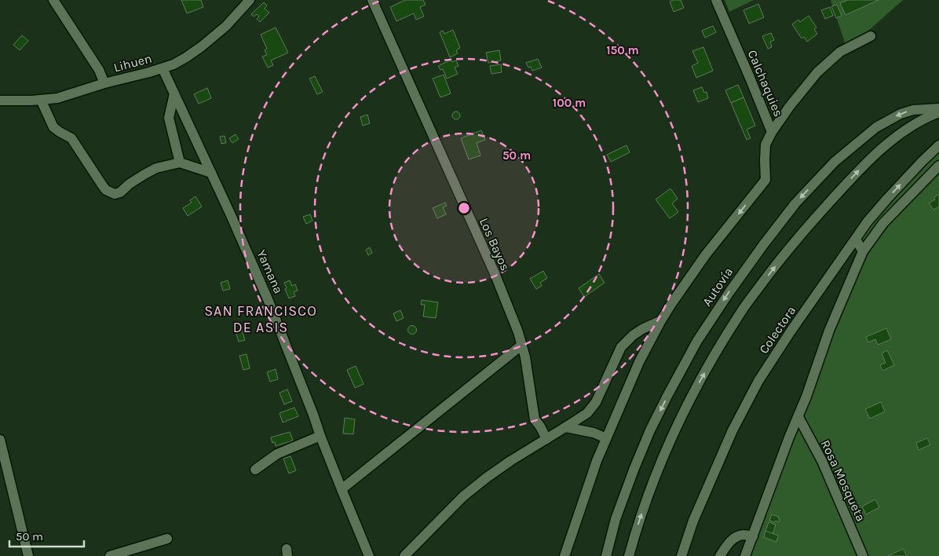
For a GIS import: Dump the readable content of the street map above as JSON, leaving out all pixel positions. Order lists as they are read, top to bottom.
{
  "streets": {
    "street": [
      "Lihuen",
      "Calchaquies",
      "Los Bayos",
      "Yamana",
      "Autovía",
      "Colectora",
      "Rosa Mosqueta"
    ]
  },
  "crossings": [
    ["Lihuen", "Yamana"]
  ],
  "districts": ["SAN FRANCISCO DE ASIS"],
  "scale_bar": "50 m",
  "rings": ["150 m", "100 m", "50 m"]
}
